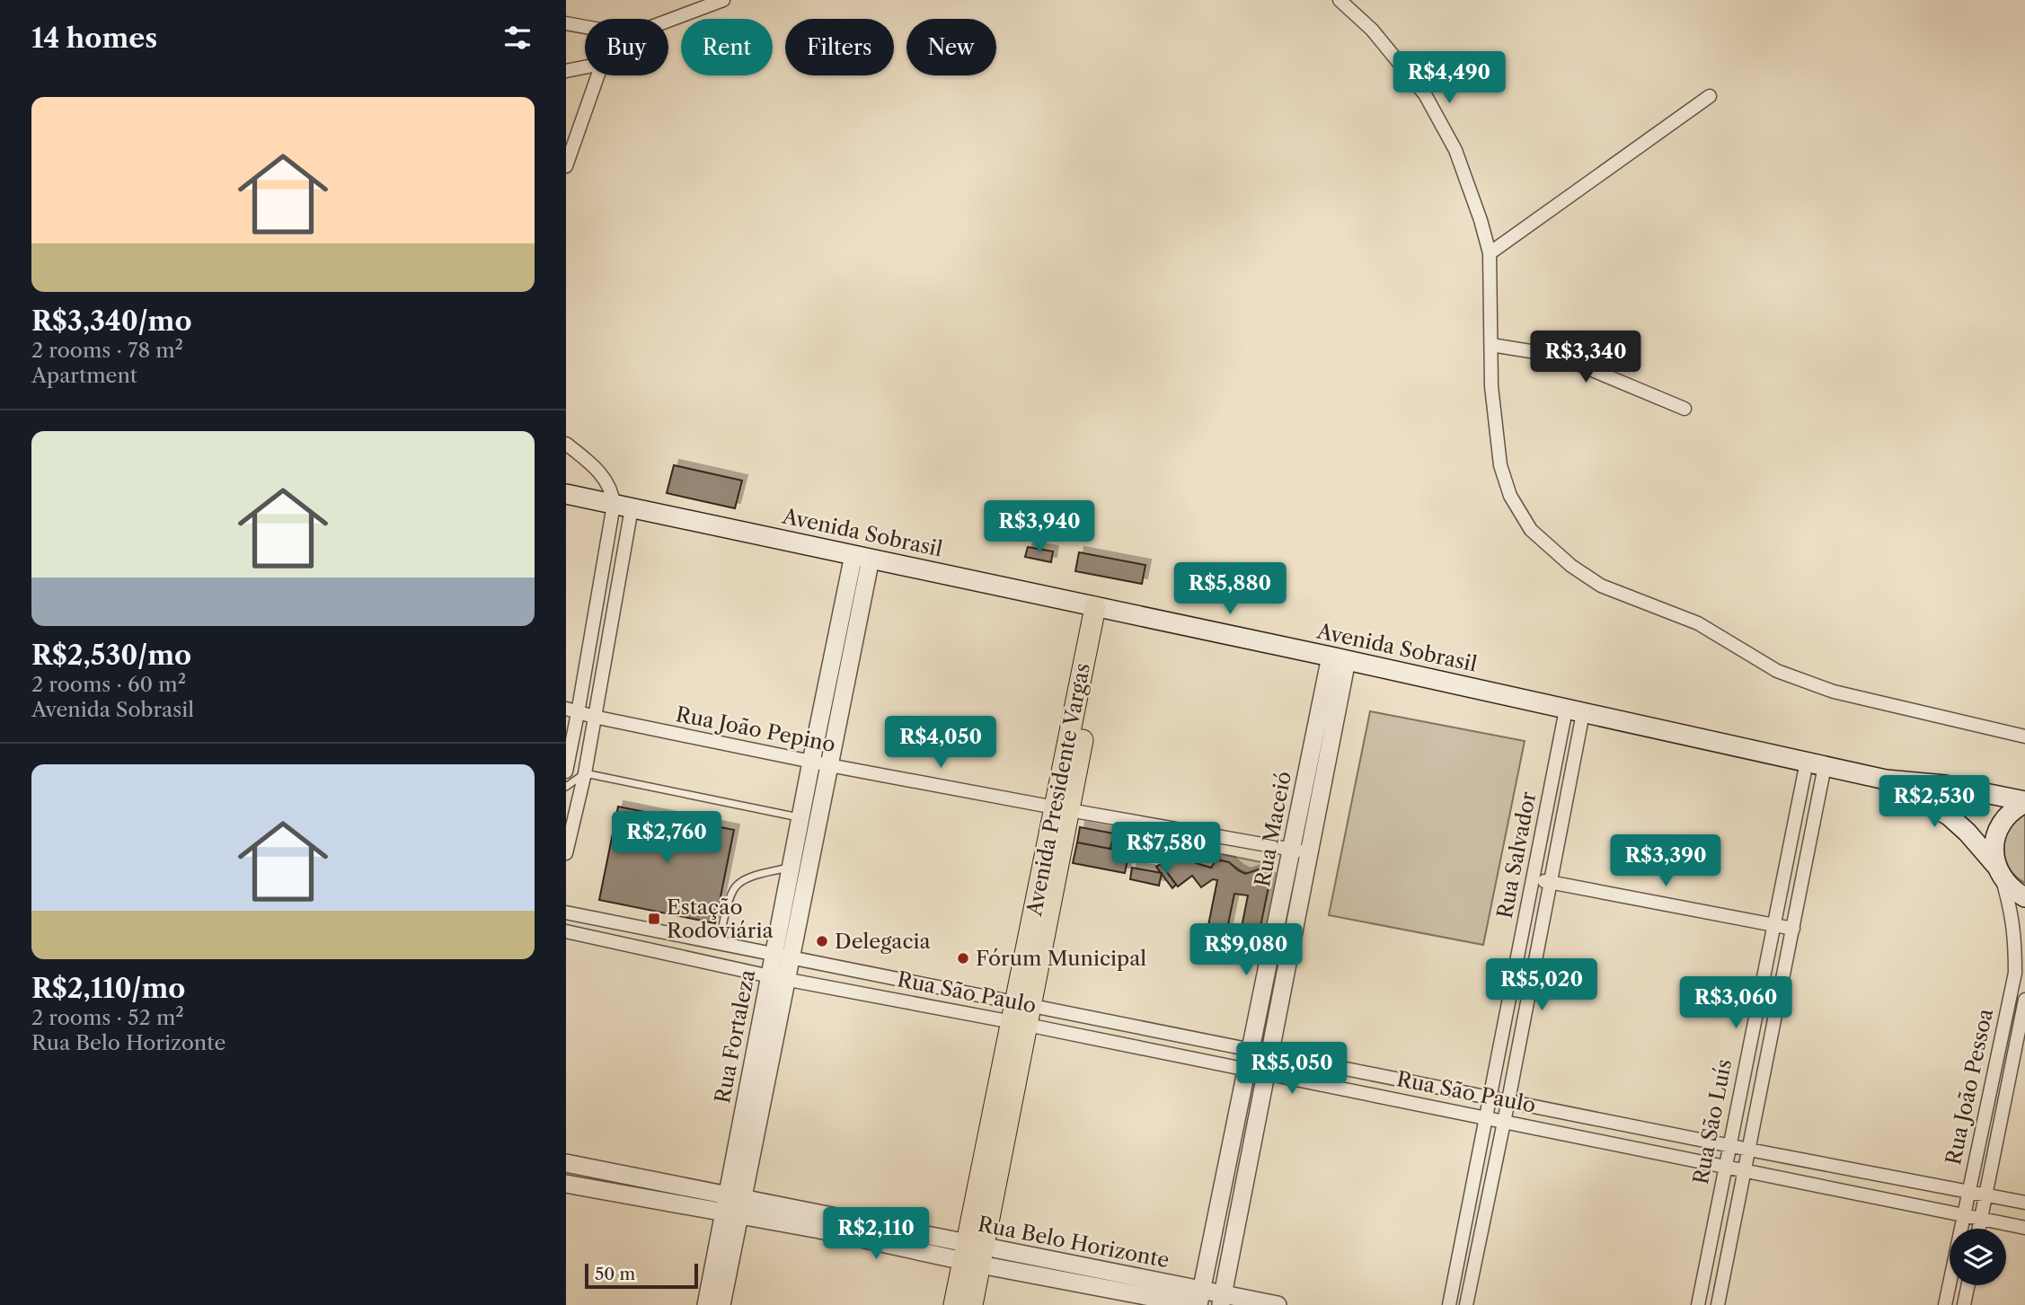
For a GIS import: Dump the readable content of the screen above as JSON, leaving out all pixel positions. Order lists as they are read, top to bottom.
{
  "streets": {
    "main road": ["Avenida Sobrasil", "Avenida Presidente Vargas"],
    "street": [
      "Rua João Pepino",
      "Rua Maceió",
      "Rua Salvador",
      "Rua São Paulo",
      "Rua Fortaleza",
      "Rua João Pessoa",
      "Rua São Luís",
      "Rua Belo Horizonte"
    ]
  },
  "crossings": [
    ["Avenida Sobrasil", "Avenida Presidente Vargas"],
    ["Avenida Sobrasil", "Rua Maceió"],
    ["Avenida Sobrasil", "Rua Salvador"],
    ["Avenida Sobrasil", "Rua Fortaleza"],
    ["Avenida Sobrasil", "Rua João Pessoa"],
    ["Avenida Sobrasil", "Rua São Luís"],
    ["Rua João Pepino", "Avenida Presidente Vargas"],
    ["Rua João Pepino", "Rua Maceió"],
    ["Rua João Pepino", "Rua Fortaleza"],
    ["Avenida Presidente Vargas", "Rua São Paulo"],
    ["Avenida Presidente Vargas", "Rua Belo Horizonte"],
    ["Rua Maceió", "Rua São Paulo"],
    ["Rua Maceió", "Rua Belo Horizonte"],
    ["Rua Salvador", "Rua São Paulo"],
    ["Rua São Paulo", "Rua Fortaleza"],
    ["Rua São Paulo", "Rua João Pessoa"],
    ["Rua São Paulo", "Rua São Luís"],
    ["Rua Fortaleza", "Rua Belo Horizonte"]
  ],
  "places": {
    "transit": ["Estação Rodoviária"],
    "other": ["Delegacia", "Fórum Municipal"]
  },
  "scale_bar": "50 m",
  "page": {
    "heading": "14 homes",
    "chip": [
      "Buy",
      "Rent",
      "Filters",
      "New"
    ],
    "price": [
      "R$4,490",
      "R$3,340",
      "R$3,940",
      "R$5,880",
      "R$4,050",
      "R$2,530",
      "R$2,760",
      "R$7,580",
      "R$3,390",
      "R$9,080",
      "R$5,020",
      "R$3,060",
      "R$5,050",
      "R$2,110"
    ],
    "list": [
      {
        "name": "R$3,340/mo",
        "note": "2 rooms · 78 m² · Apartment"
      },
      {
        "name": "R$2,530/mo",
        "note": "2 rooms · 60 m² · Avenida Sobrasil"
      },
      {
        "name": "R$2,110/mo",
        "note": "2 rooms · 52 m² · Rua Belo Horizonte"
      }
    ],
    "scale": "50 m"
  }
}
